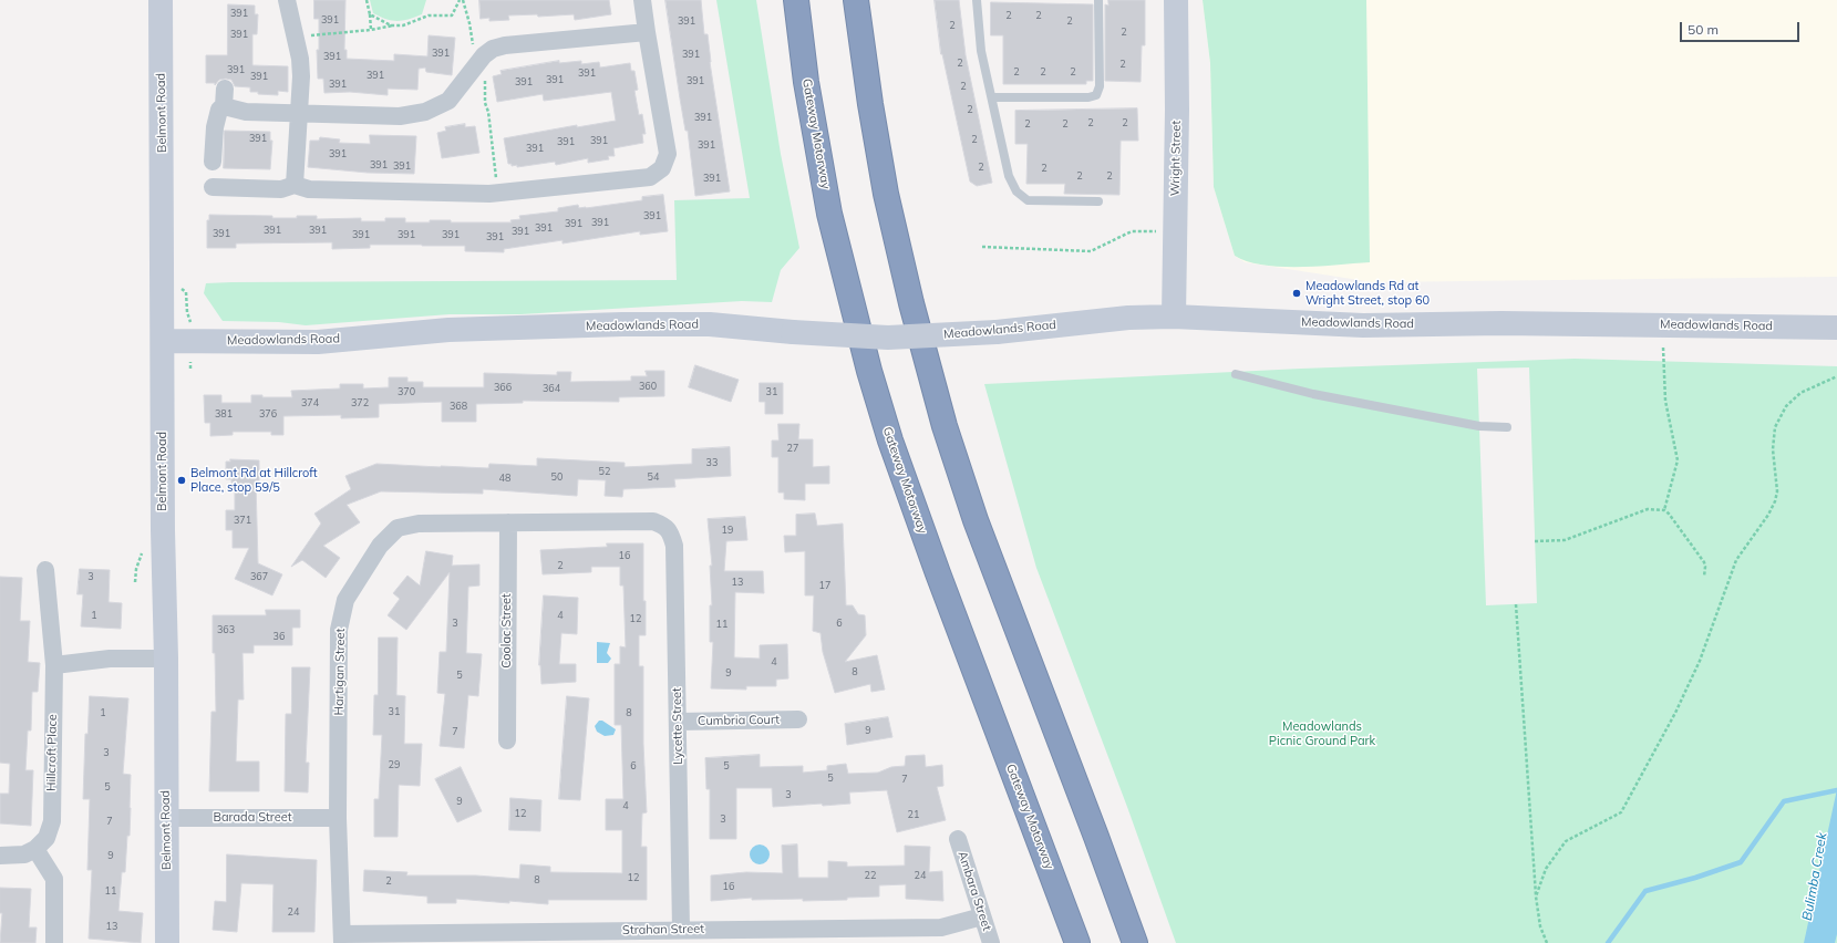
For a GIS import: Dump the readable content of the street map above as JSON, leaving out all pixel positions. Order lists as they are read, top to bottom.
{
  "streets": {
    "highway": ["Gateway Motorway"],
    "main road": ["Belmont Road", "Wright Street", "Meadowlands Road"],
    "street": [
      "Coolac Street",
      "Hartigan Street",
      "Cumbria Court",
      "Lycette Street",
      "Hillcroft Place",
      "Barada Street",
      "Ambara Street",
      "Strahan Street"
    ]
  },
  "crossings": [
    ["Belmont Road", "Meadowlands Road"],
    ["Belmont Road", "Barada Street"],
    ["Wright Street", "Meadowlands Road"],
    ["Coolac Street", "Hartigan Street"],
    ["Hartigan Street", "Lycette Street"],
    ["Hartigan Street", "Barada Street"],
    ["Hartigan Street", "Strahan Street"],
    ["Cumbria Court", "Lycette Street"],
    ["Lycette Street", "Strahan Street"],
    ["Ambara Street", "Strahan Street"]
  ],
  "water": ["Bulimba Creek"],
  "parks": ["Meadowlands Picnic Ground Park"],
  "places": ["Meadowlands Rd at Wright Street, stop 60", "Belmont Rd at Hillcroft Place, stop 59/5"],
  "house_numbers": [
    "391",
    "2",
    "2",
    "391",
    "391",
    "2",
    "2",
    "2",
    "391",
    "391",
    "391",
    "391",
    "2",
    "2",
    "391",
    "2",
    "2",
    "2",
    "391",
    "391",
    "391",
    "391",
    "391",
    "391",
    "391",
    "2",
    "2",
    "391",
    "2",
    "2",
    "2",
    "2",
    "391",
    "2",
    "391",
    "391",
    "391",
    "391",
    "391",
    "391",
    "391",
    "2",
    "2",
    "2",
    "2",
    "391",
    "391",
    "391",
    "391",
    "391",
    "391",
    "391",
    "391",
    "391",
    "391",
    "391",
    "391",
    "391",
    "360",
    "366",
    "364",
    "370",
    "31",
    "374",
    "372",
    "368",
    "381",
    "376",
    "27",
    "33",
    "52",
    "50",
    "54",
    "48",
    "371",
    "19",
    "16",
    "2",
    "3",
    "367",
    "13",
    "17",
    "1",
    "4",
    "12",
    "3",
    "6",
    "11",
    "363",
    "36",
    "4",
    "8",
    "9",
    "5",
    "31",
    "1",
    "8",
    "9",
    "7",
    "3",
    "29",
    "6",
    "5",
    "5",
    "7",
    "5",
    "3",
    "9",
    "4",
    "12",
    "21",
    "3",
    "7",
    "9",
    "22",
    "24",
    "12",
    "8",
    "2",
    "16",
    "11",
    "24",
    "13"
  ],
  "scale_bar": "50 m"
}
